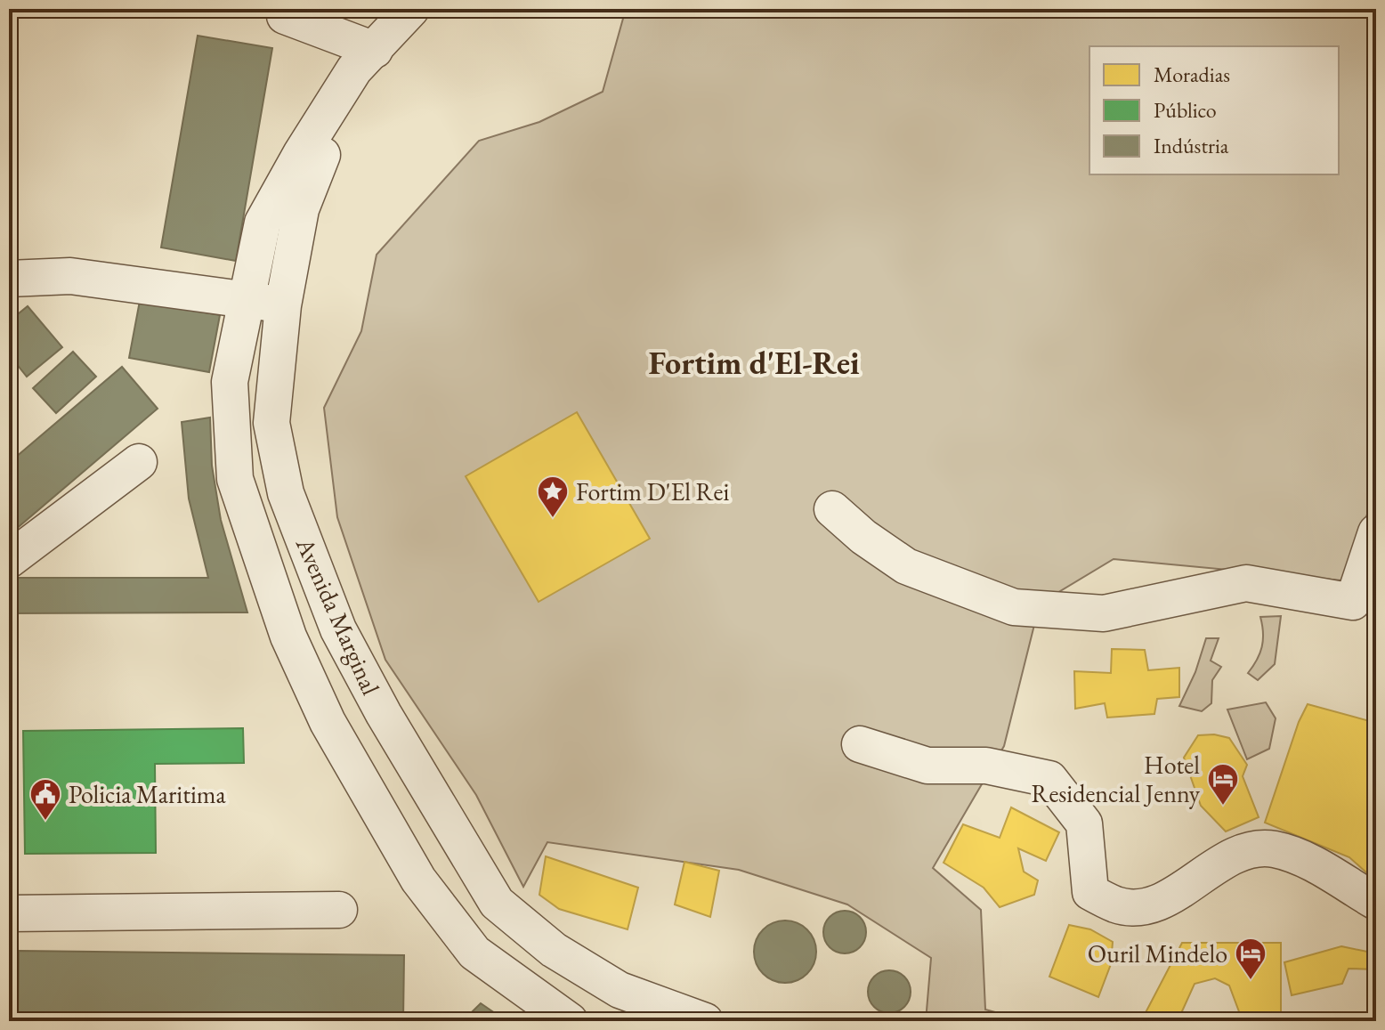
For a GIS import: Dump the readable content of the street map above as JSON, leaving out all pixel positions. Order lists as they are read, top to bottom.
{
  "streets": {
    "street": ["Avenida Marginal"]
  },
  "districts": ["Fortim d'El-Rei"],
  "places": {
    "place": ["Fortim D'El Rei"],
    "hotel": ["Hotel Residencial Jenny", "Ouril Mindelo"],
    "public building": ["Policia Maritima"]
  },
  "legend": ["Moradias", "Público", "Indústria"]
}
